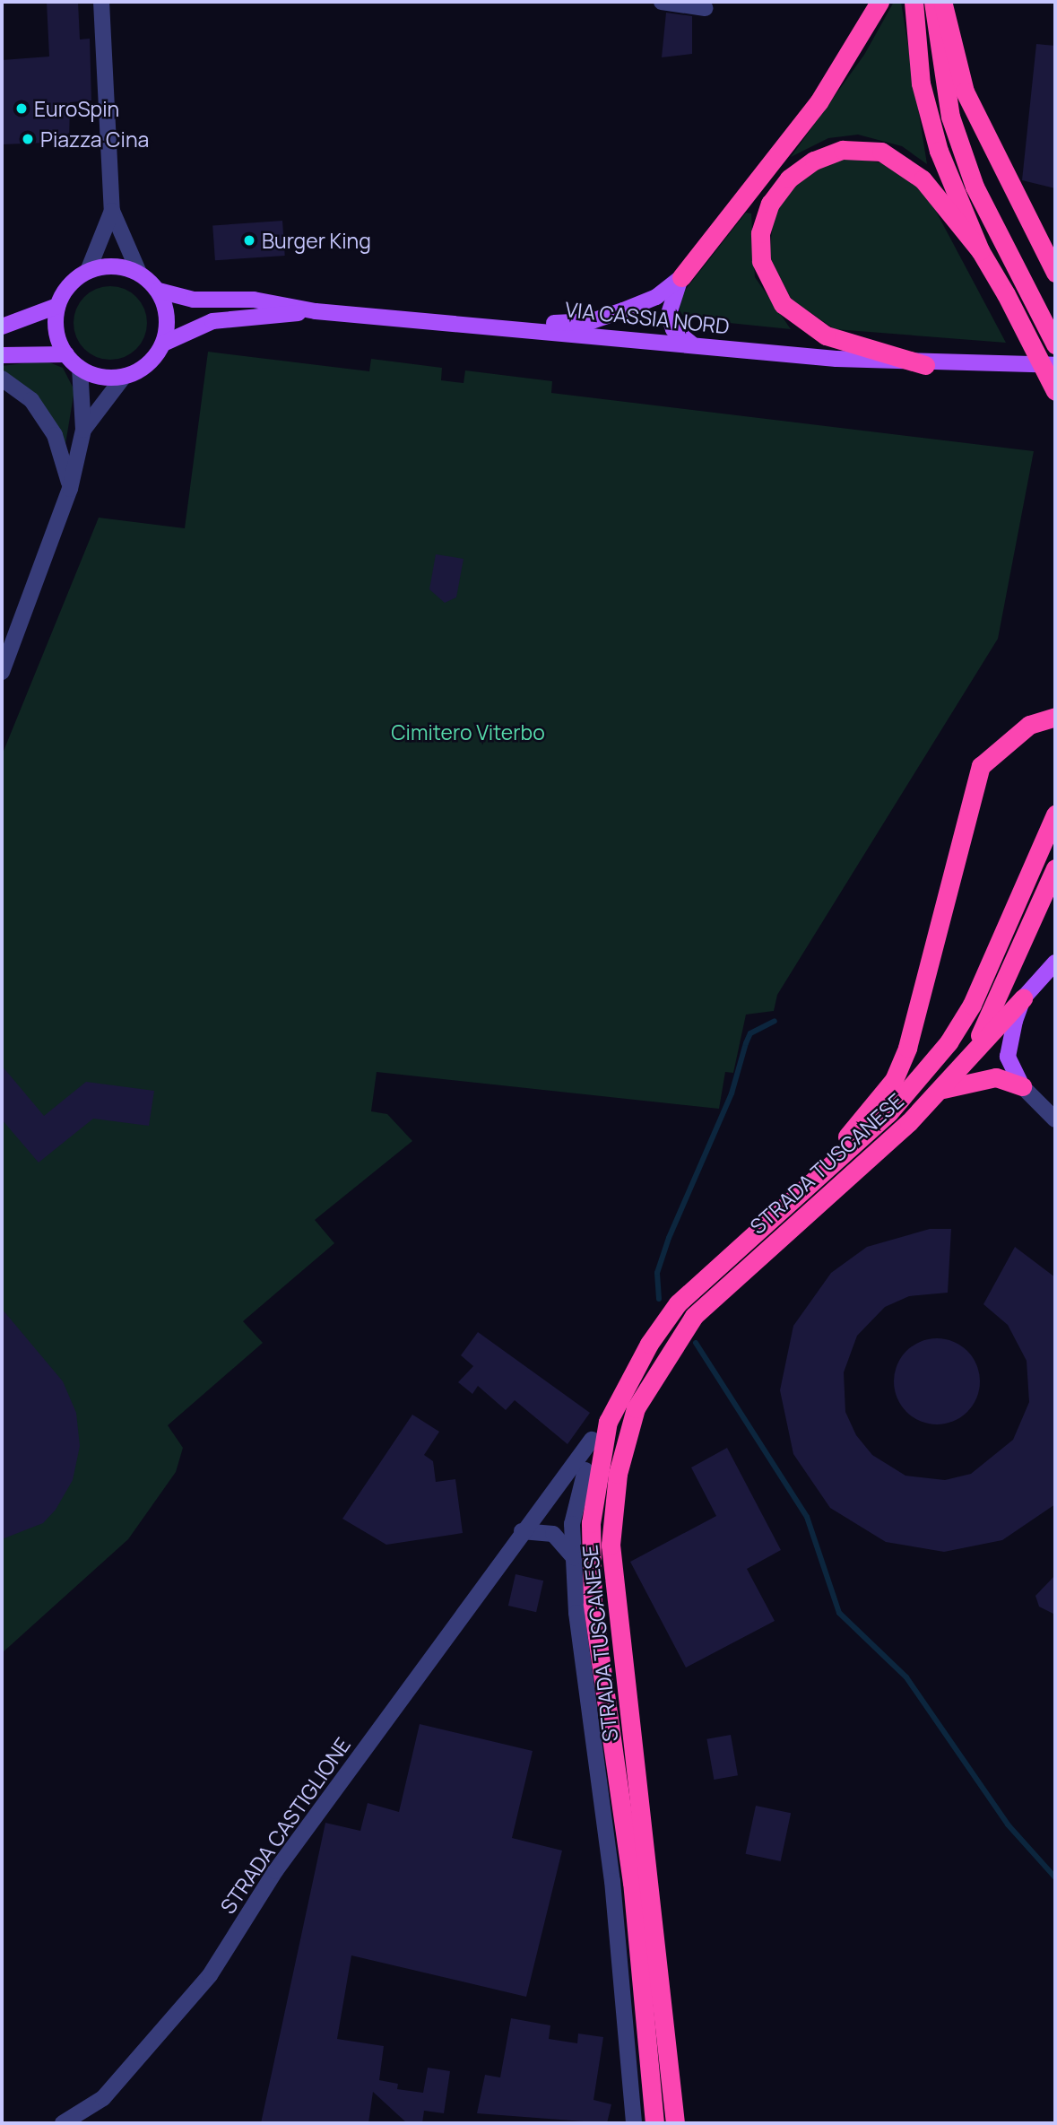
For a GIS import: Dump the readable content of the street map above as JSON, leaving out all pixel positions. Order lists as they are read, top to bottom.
{
  "streets": {
    "highway": ["STRADA TUSCANESE"],
    "main road": ["VIA CASSIA NORD"],
    "street": ["STRADA CASTIGLIONE"]
  },
  "parks": ["Cimitero Viterbo"],
  "places": ["EuroSpin", "Piazza Cina", "Burger King"]
}
